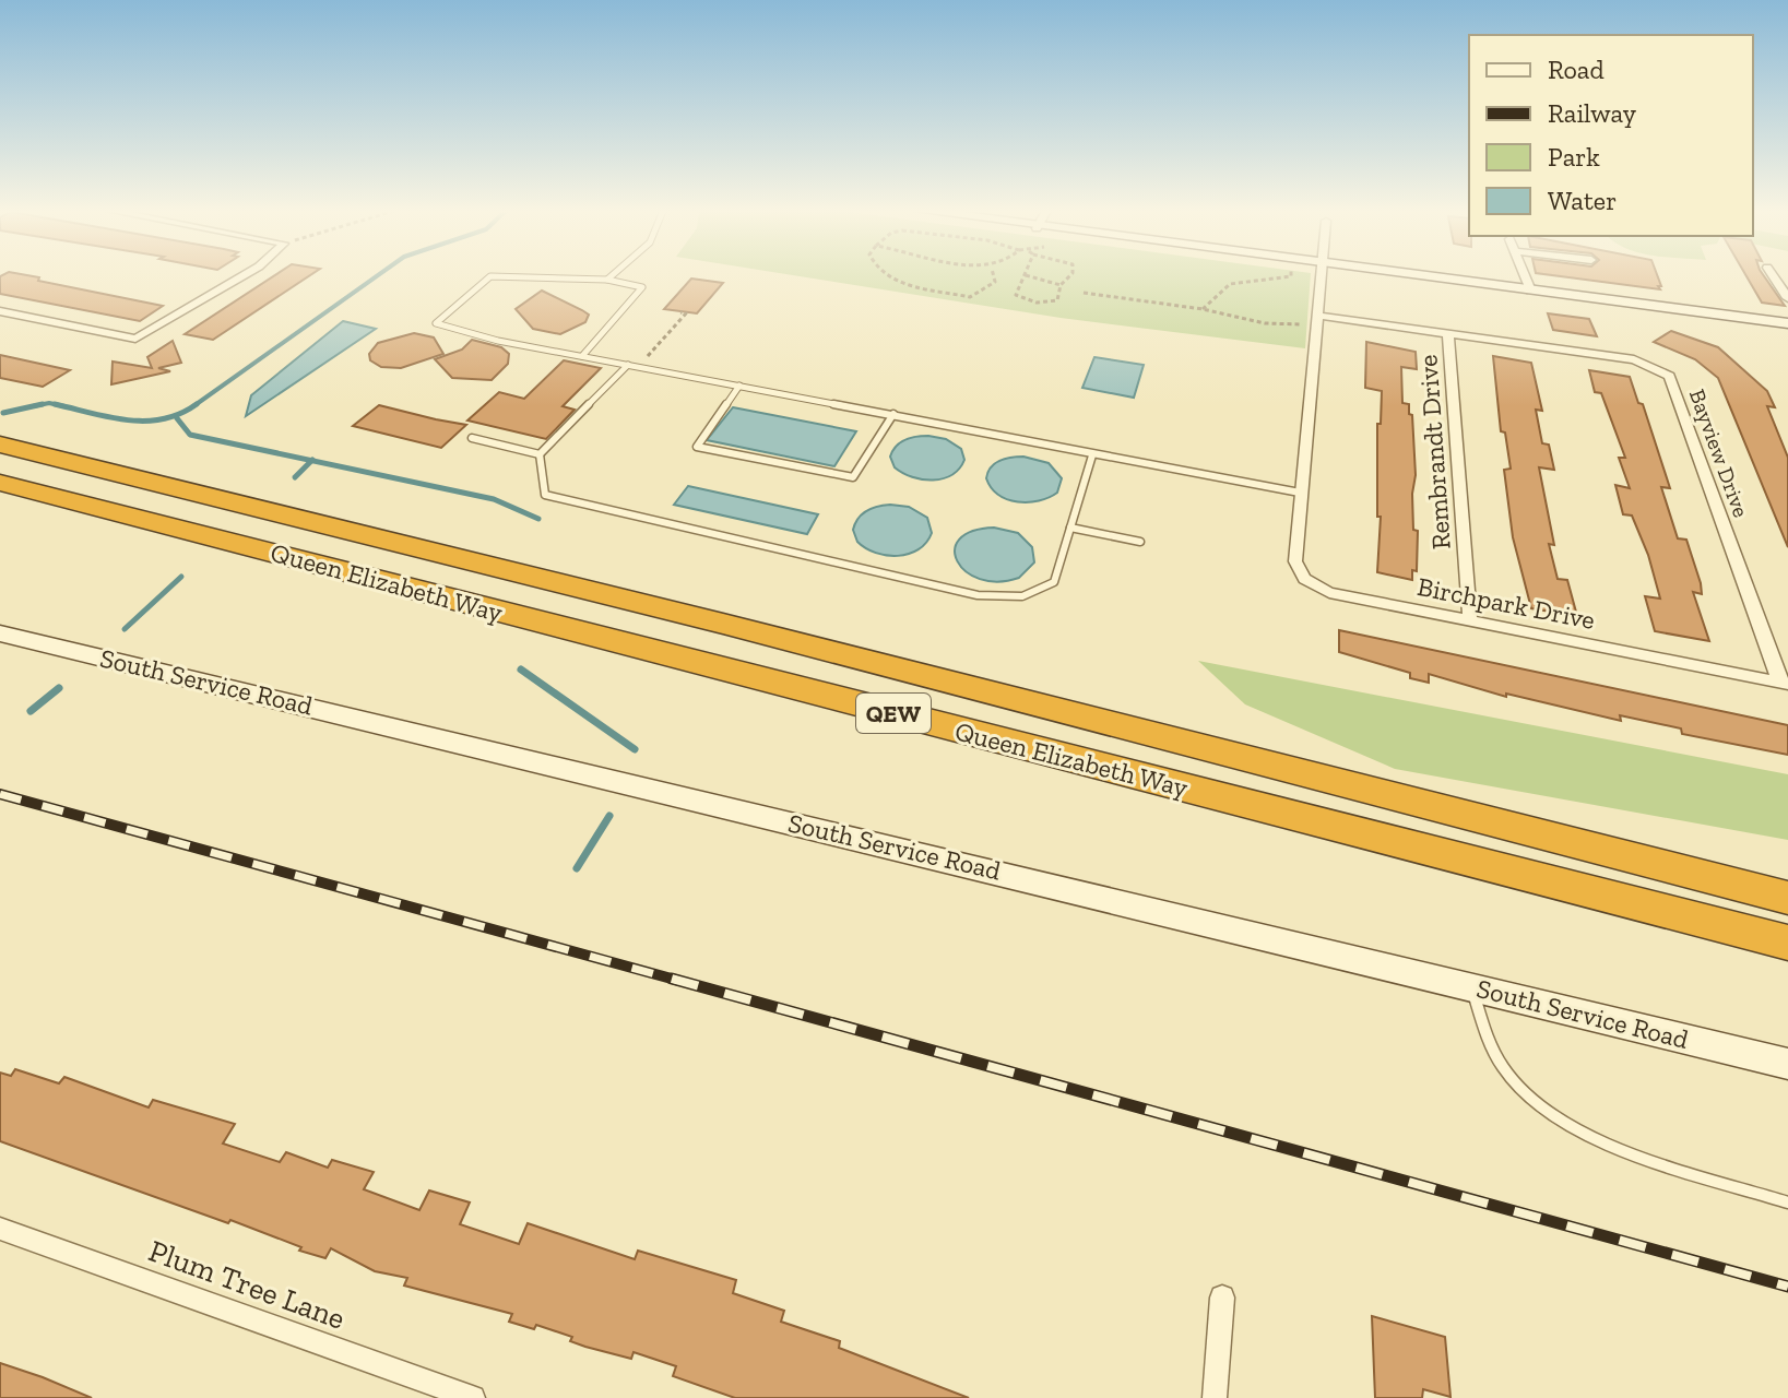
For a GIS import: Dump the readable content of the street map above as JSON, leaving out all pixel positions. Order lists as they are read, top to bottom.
{
  "streets": {
    "highway": ["Queen Elizabeth Way", "QEW"],
    "street": [
      "Rembrandt Drive",
      "Bayview Drive",
      "Birchpark Drive",
      "South Service Road",
      "Plum Tree Lane"
    ]
  },
  "crossings": [
    ["Rembrandt Drive", "Bayview Drive"],
    ["Rembrandt Drive", "Birchpark Drive"],
    ["Bayview Drive", "Birchpark Drive"]
  ],
  "legend": [
    "Road",
    "Railway",
    "Park",
    "Water"
  ]
}
